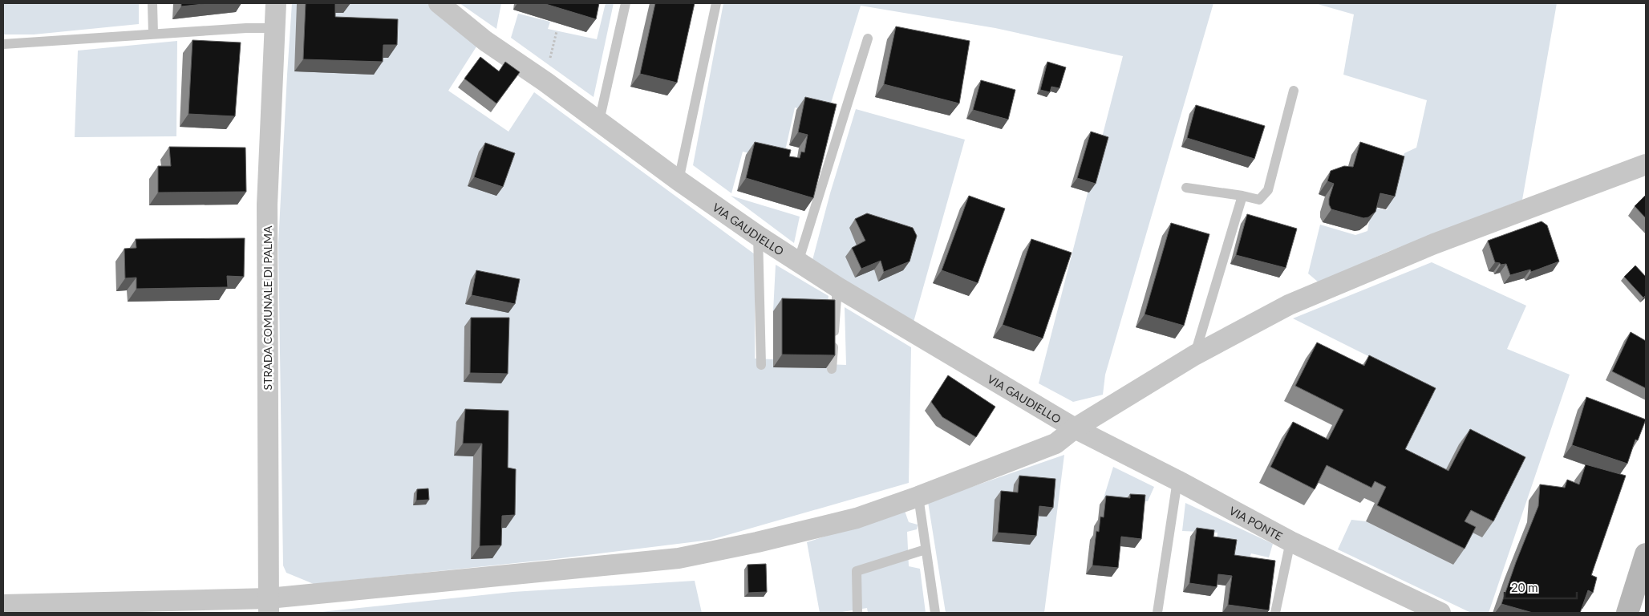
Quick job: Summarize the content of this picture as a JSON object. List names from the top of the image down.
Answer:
{
  "streets": {
    "street": ["VIA GAUDIELLO", "STRADA COMUNALE DI PALMA", "VIA PONTE"]
  },
  "crossings": [
    ["VIA GAUDIELLO", "VIA PONTE"]
  ],
  "scale_bar": "20 m"
}
